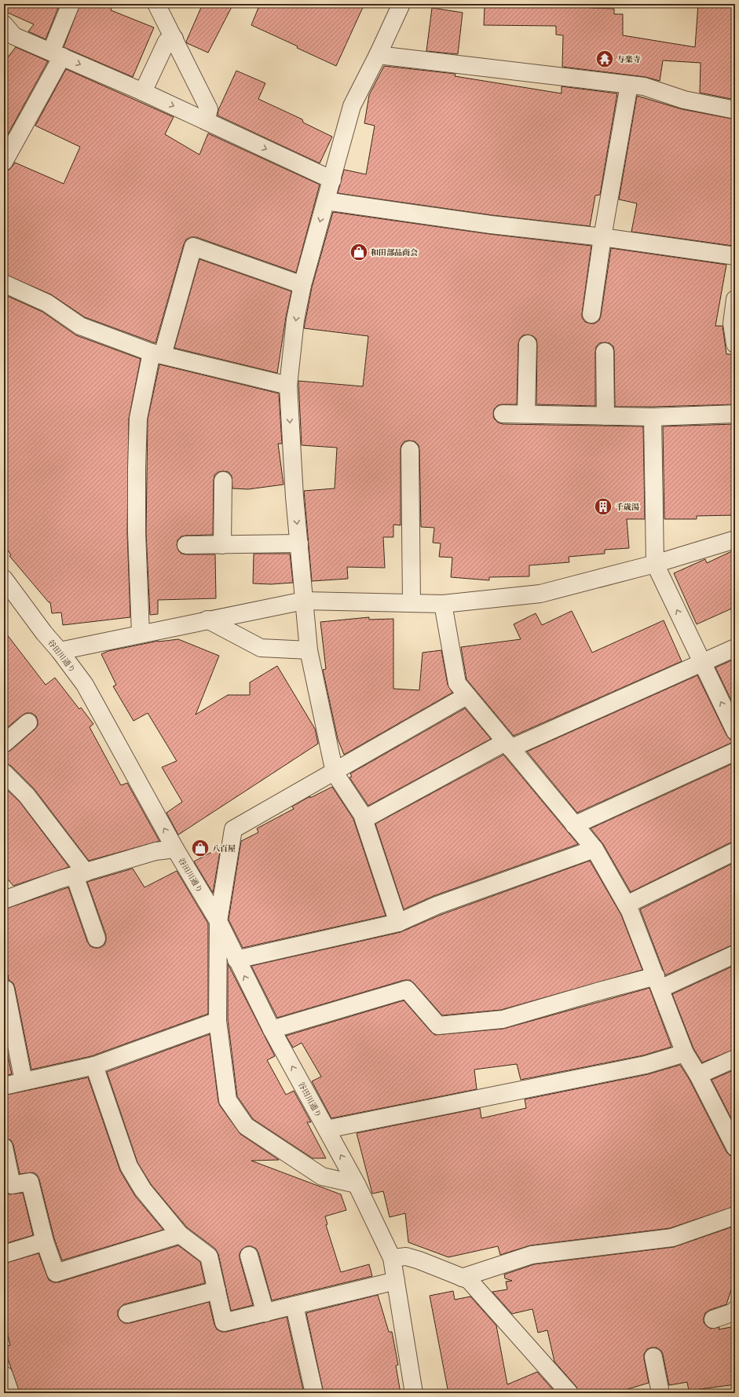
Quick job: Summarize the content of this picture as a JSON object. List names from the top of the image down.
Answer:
{
  "streets": {
    "street": ["谷田川通り"]
  },
  "places": {
    "temple": ["与楽寺"],
    "shop": ["和田部品商会", "八百屋"],
    "building": ["千歳湯"]
  }
}
